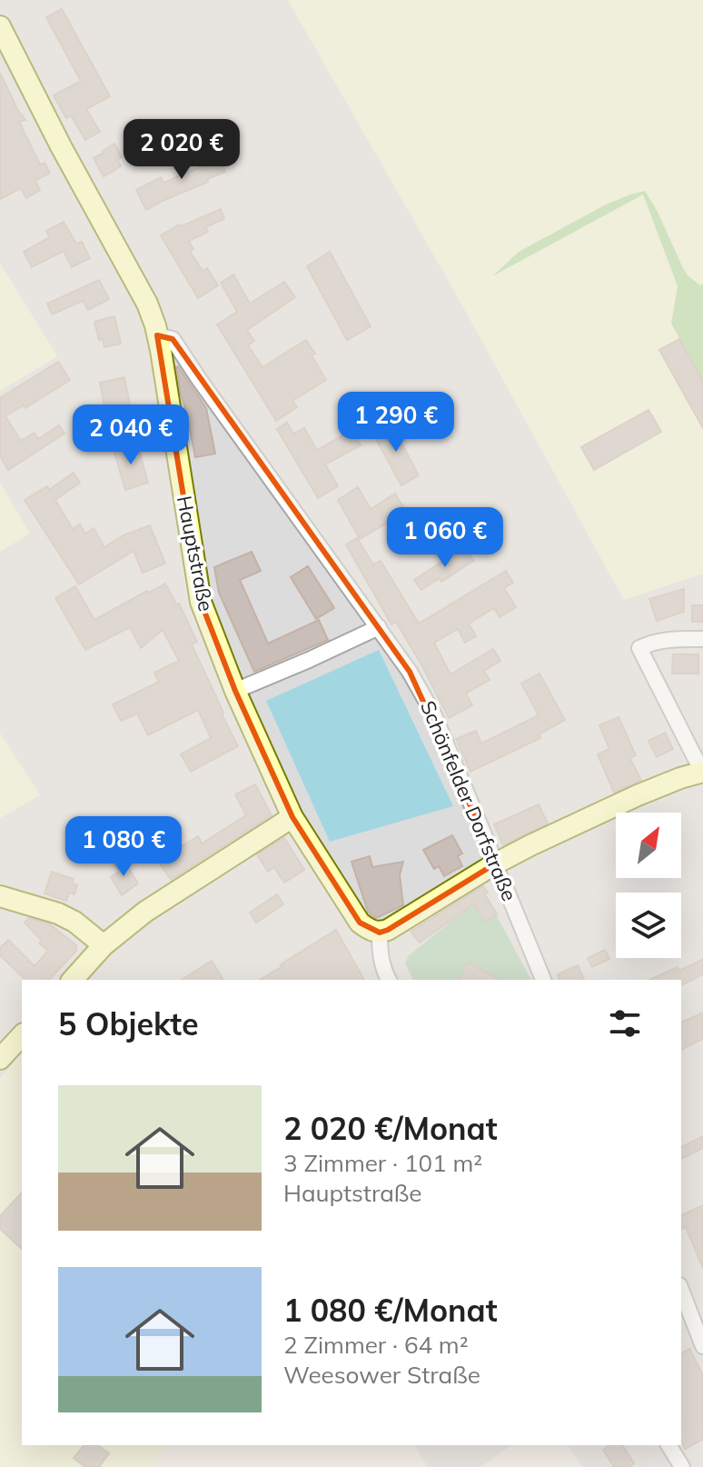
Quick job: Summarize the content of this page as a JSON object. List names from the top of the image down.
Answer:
{
  "streets": {
    "main road": ["Hauptstraße"],
    "street": ["Schönfelder Dorfstraße"]
  },
  "crossings": [
    ["Hauptstraße", "Schönfelder Dorfstraße"]
  ],
  "north": "top right",
  "page": {
    "price": [
      "2 020 €",
      "1 290 €",
      "2 040 €",
      "1 060 €",
      "1 080 €"
    ],
    "heading": "5 Objekte",
    "list": [
      {
        "name": "2 020 €/Monat",
        "note": "3 Zimmer · 101 m² · Hauptstraße"
      },
      {
        "name": "1 080 €/Monat",
        "note": "2 Zimmer · 64 m² · Weesower Straße"
      }
    ]
  }
}
